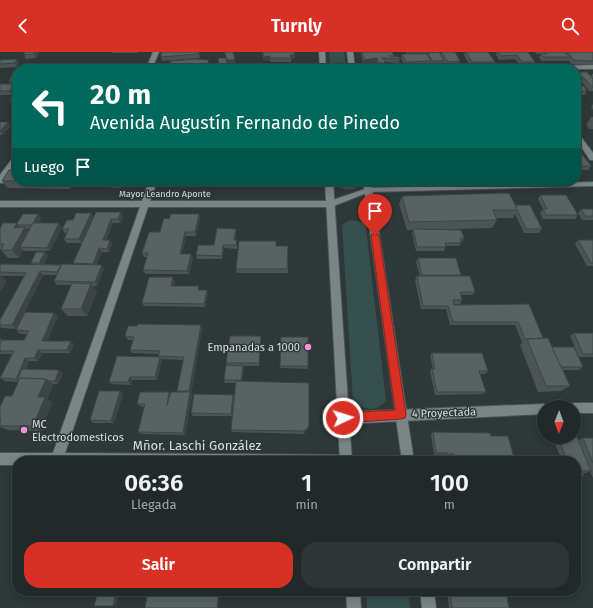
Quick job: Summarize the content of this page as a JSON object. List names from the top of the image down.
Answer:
{
  "streets": {
    "street": ["Mayor Leandro Aponte", "4 Proyectada", "Mñor. Laschi González"]
  },
  "places": ["Empanadas a 1000", "MC Electrodomesticos"],
  "north": "bottom",
  "page": {
    "header": "Turnly",
    "turn": ["20 m", "Avenida Augustín Fernando de Pinedo"],
    "then": "Luego",
    "eta": [
      "06:36",
      "Llegada",
      "1",
      "min",
      "100",
      "m"
    ],
    "buttons": ["Salir", "Compartir"]
  }
}
